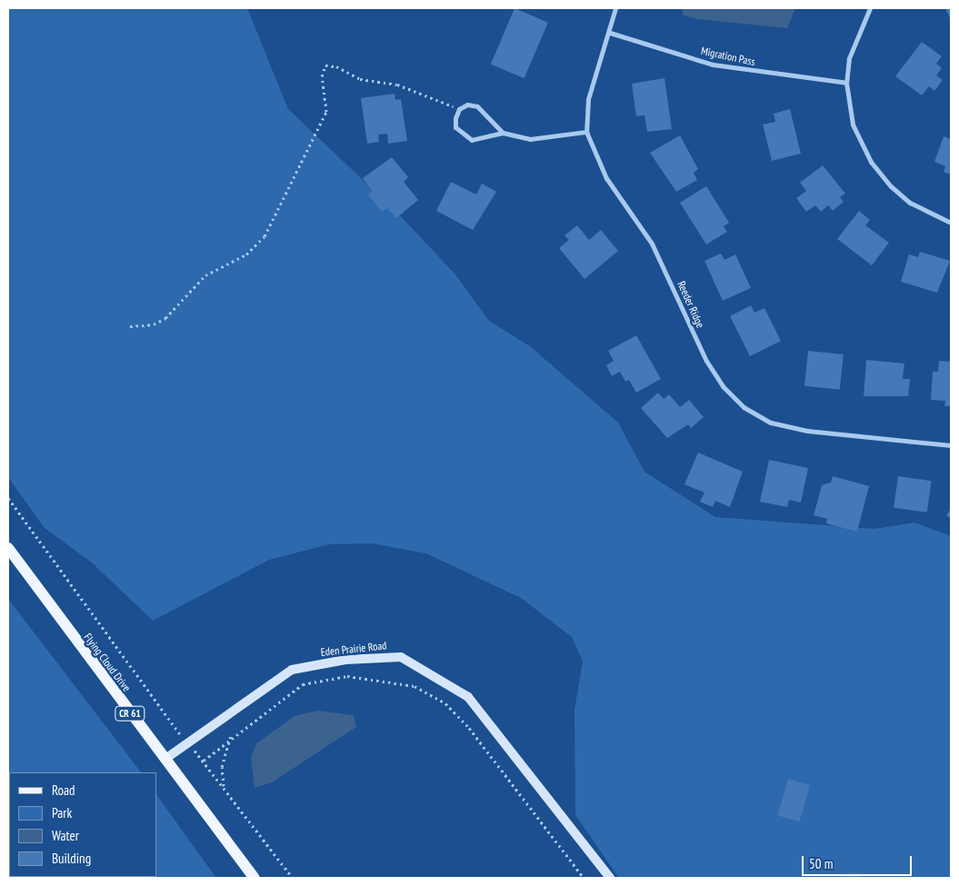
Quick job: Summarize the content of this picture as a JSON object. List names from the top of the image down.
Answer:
{
  "streets": {
    "main road": ["Flying Cloud Drive", "CR 61"],
    "street": ["Migration Pass", "Reeder Ridge", "Eden Prairie Road"]
  },
  "crossings": [
    ["Migration Pass", "Reeder Ridge"],
    ["Eden Prairie Road", "Flying Cloud Drive"]
  ],
  "legend": [
    "Road",
    "Park",
    "Water",
    "Building"
  ],
  "scale_bar": "50 m"
}
